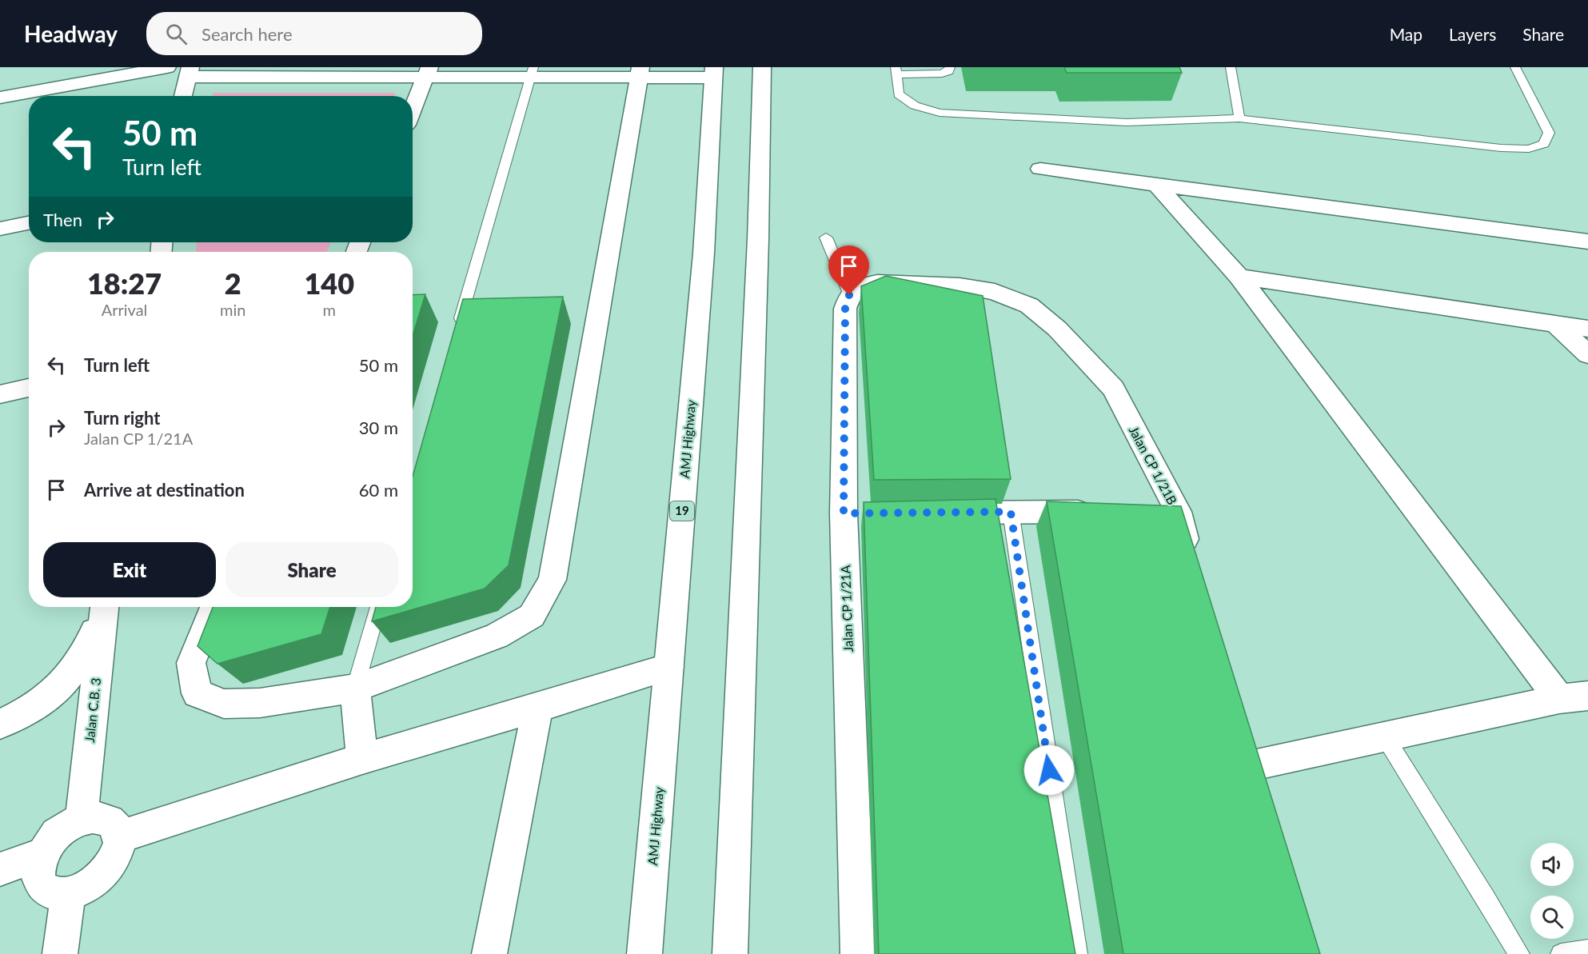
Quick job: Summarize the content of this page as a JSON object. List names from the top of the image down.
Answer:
{
  "streets": {
    "main road": [
      "AMJ Highway",
      "Jalan CP 1/21B",
      "19",
      "Jalan CP 1/21A",
      "Jalan C.B. 3"
    ]
  },
  "crossings": [
    ["Jalan CP 1/21B", "Jalan CP 1/21A"]
  ],
  "page": {
    "header": "Headway",
    "search": "Search here",
    "nav": ["Map", "Layers", "Share"],
    "turn": ["50 m", "Turn left"],
    "then": "Then",
    "eta": [
      "18:27",
      "Arrival",
      "2",
      "min",
      "140",
      "m"
    ],
    "list": [
      {
        "name": "Turn left",
        "value": "50 m"
      },
      {
        "name": "Turn right",
        "note": "Jalan CP 1/21A",
        "value": "30 m"
      },
      {
        "name": "Arrive at destination",
        "value": "60 m"
      }
    ],
    "buttons": ["Exit", "Share"]
  }
}
